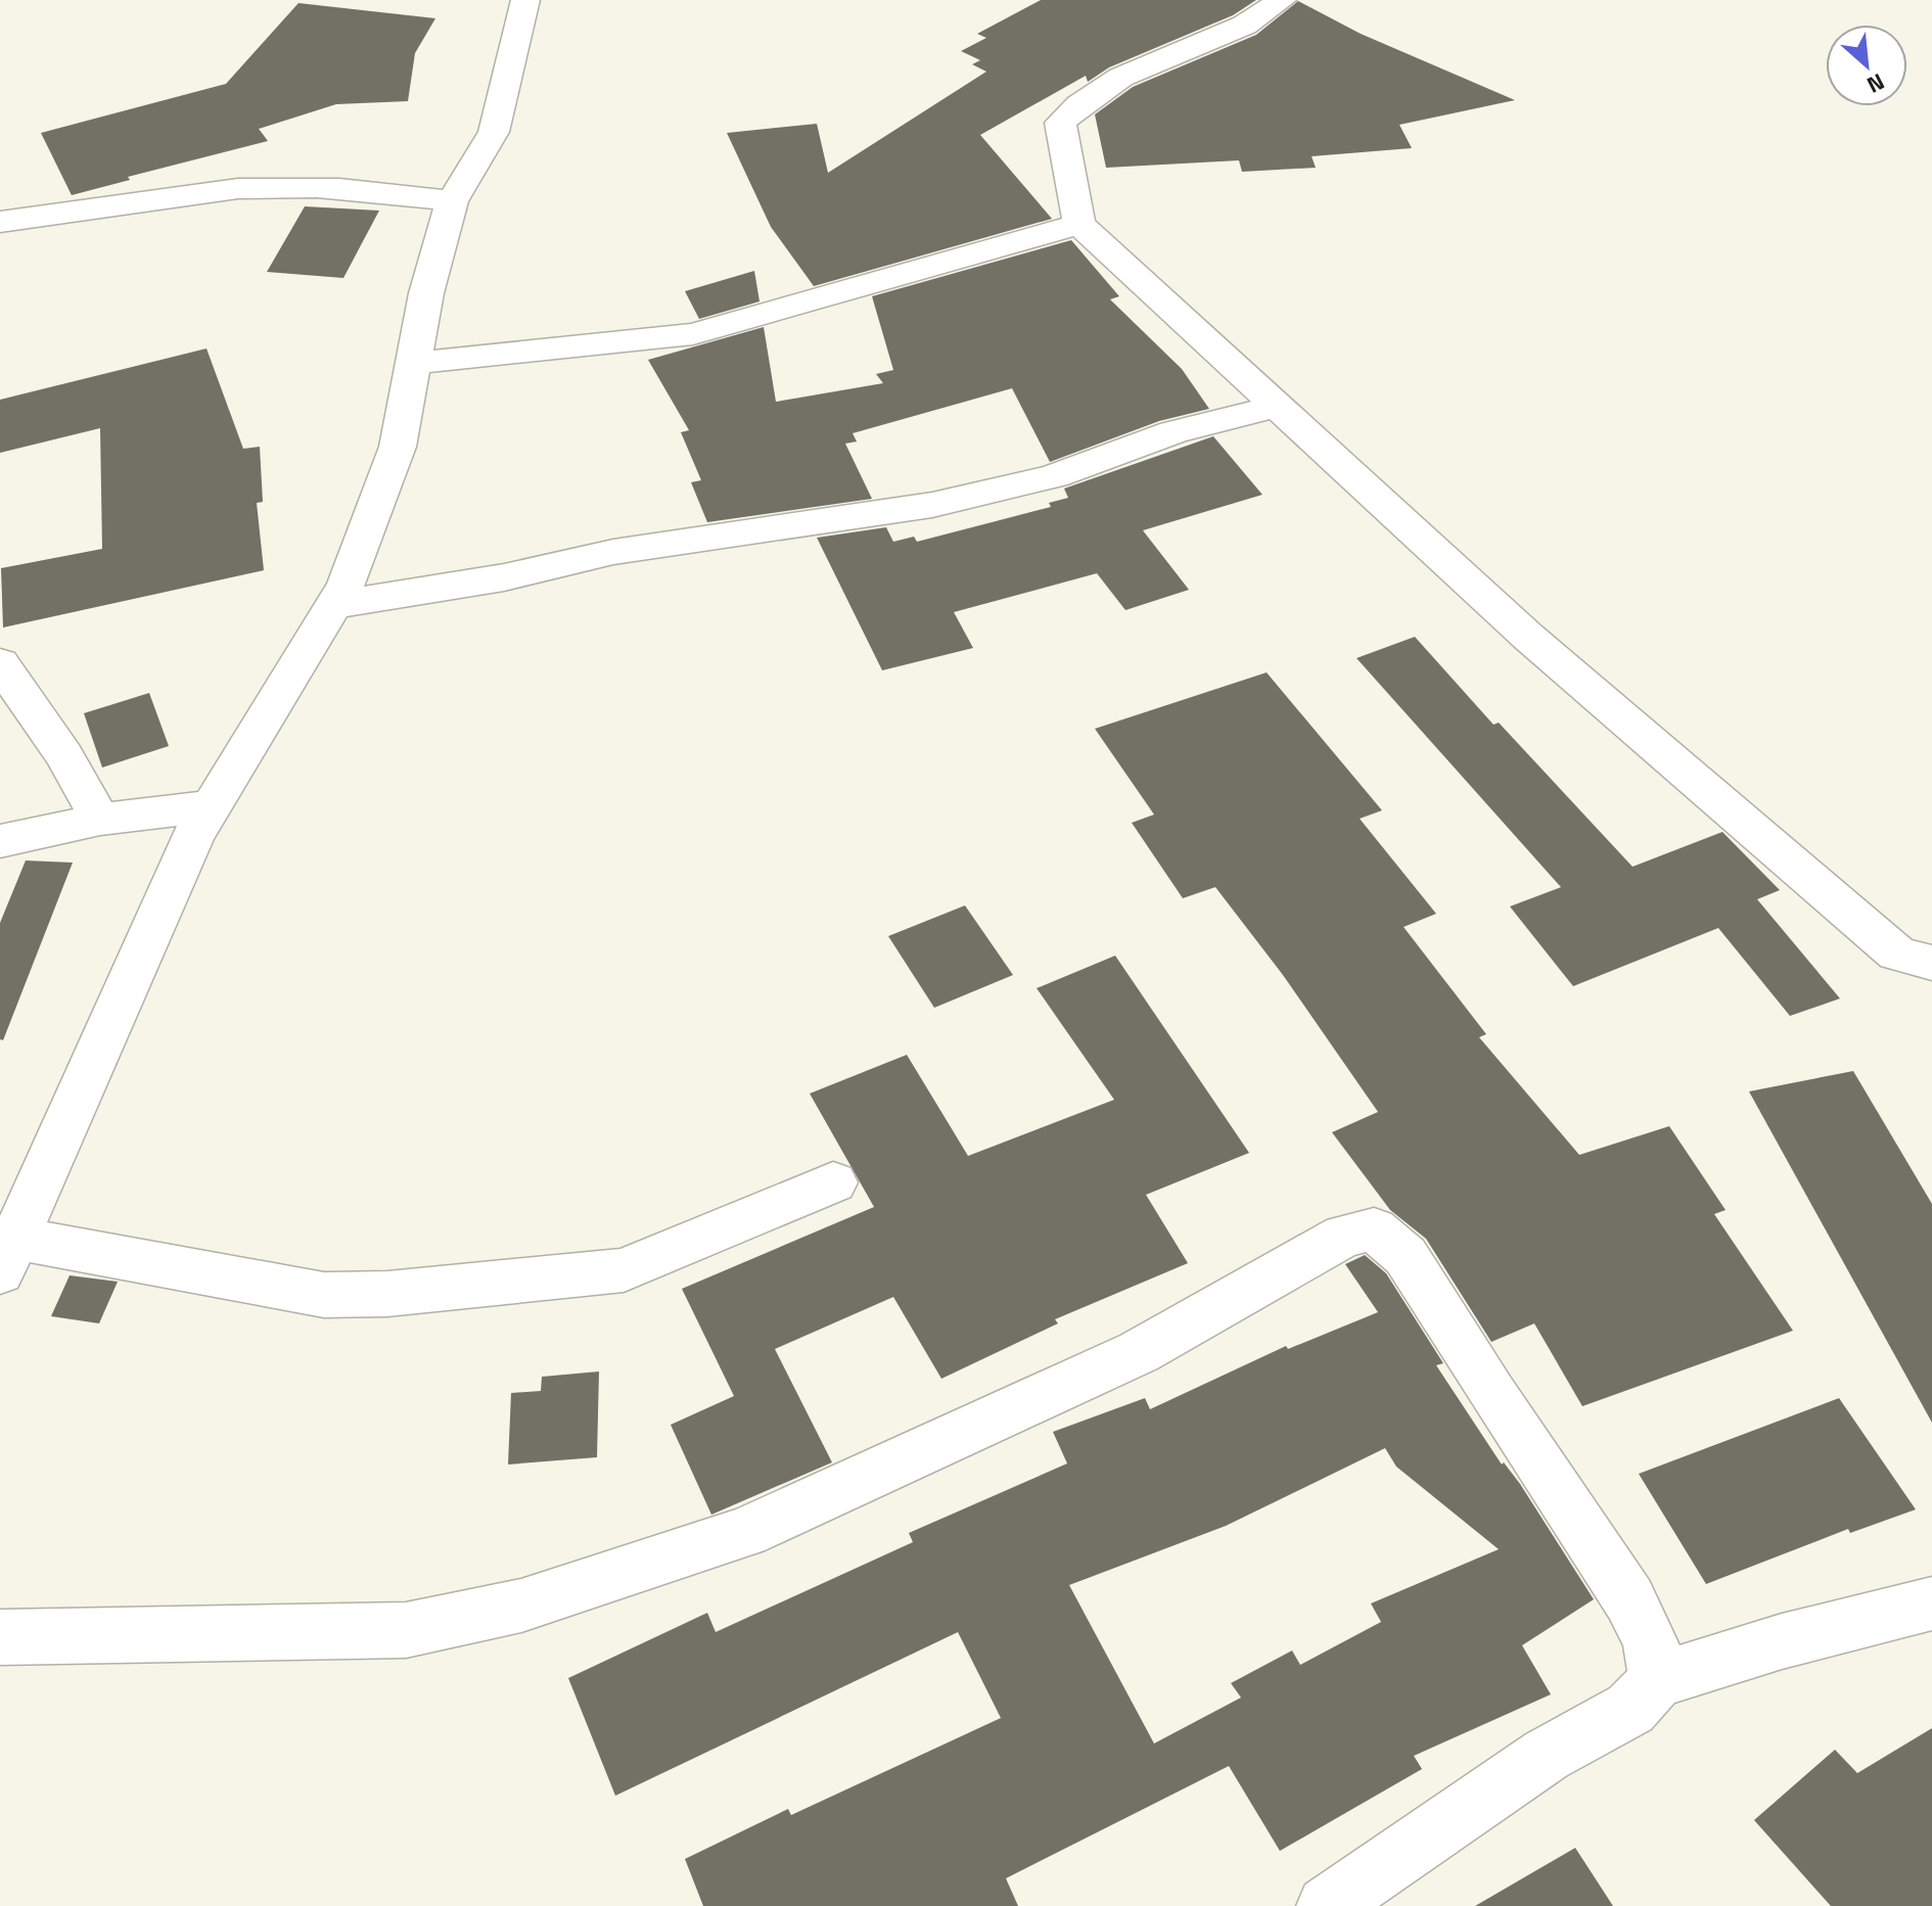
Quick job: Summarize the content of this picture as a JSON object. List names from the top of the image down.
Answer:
{
  "north": "bottom right"
}
